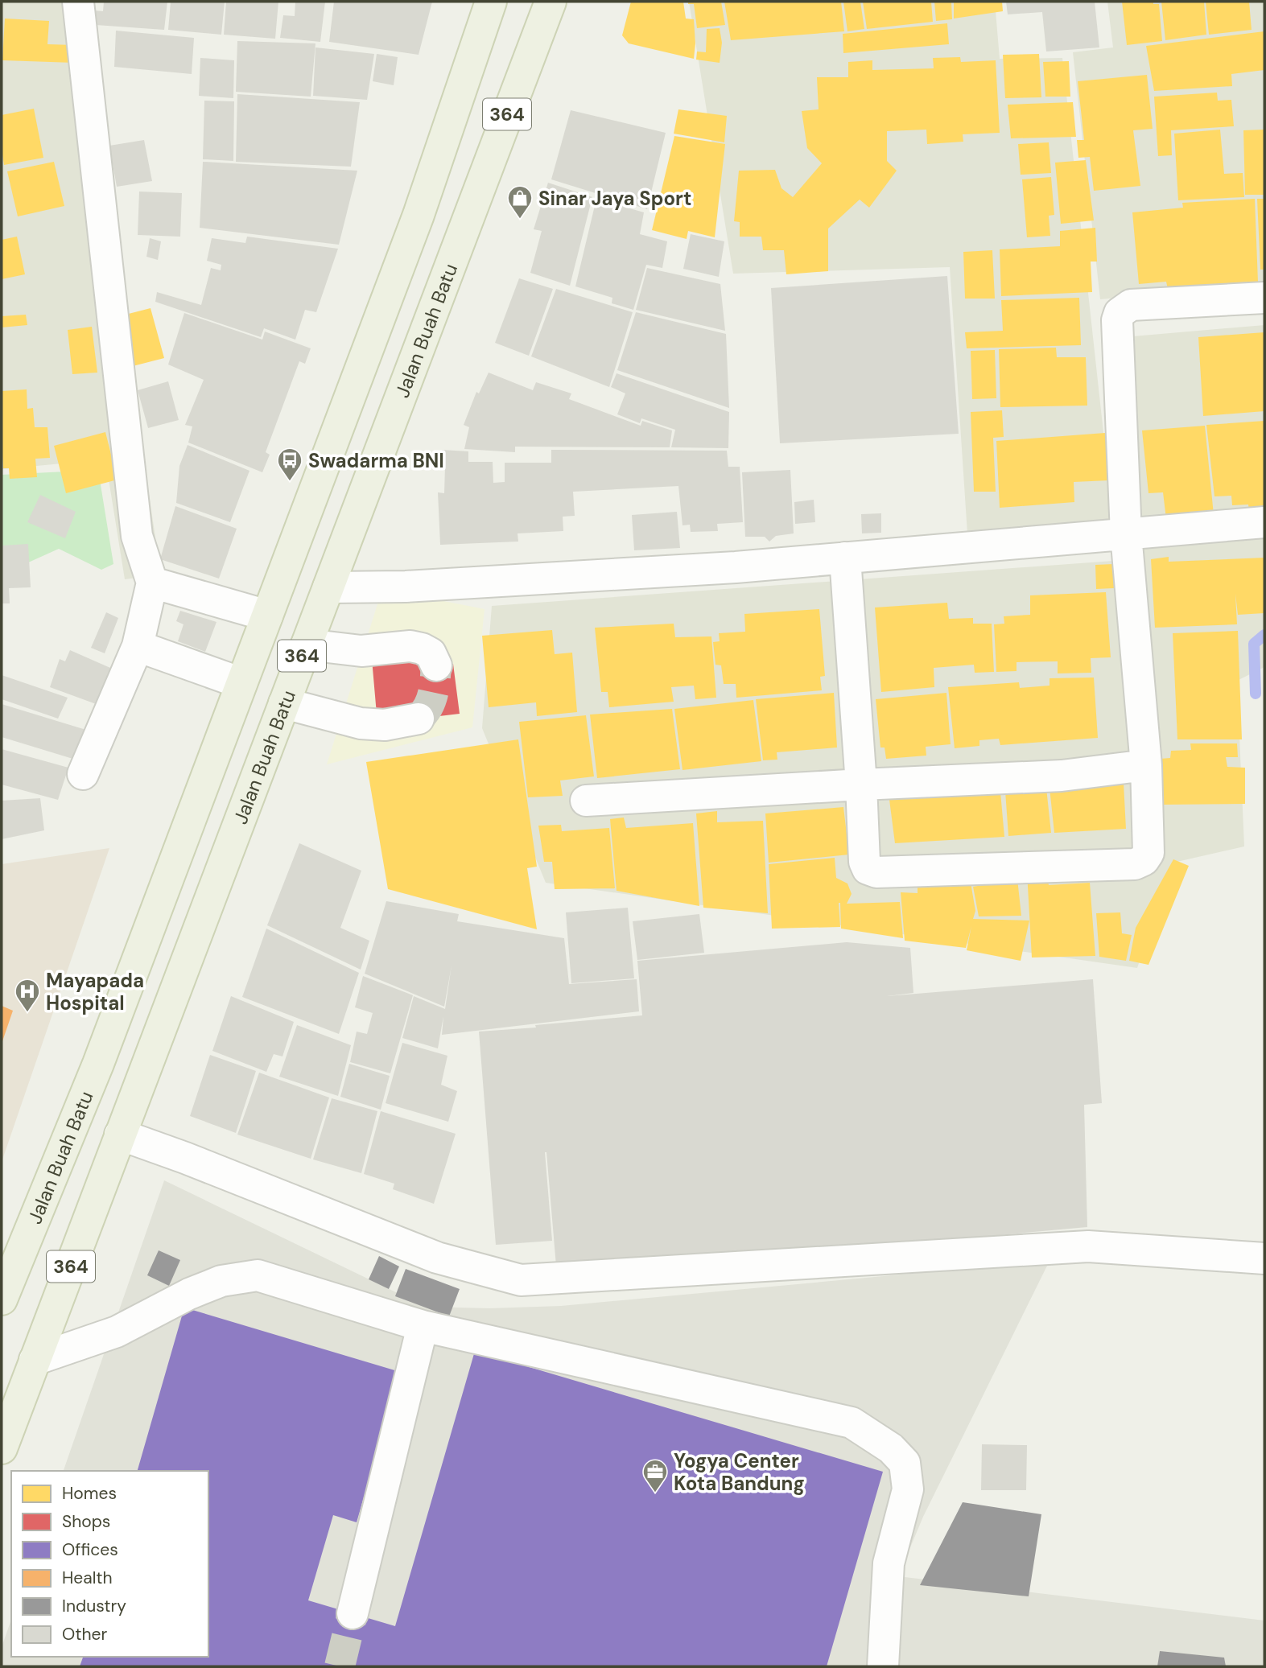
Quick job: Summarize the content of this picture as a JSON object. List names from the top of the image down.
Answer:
{
  "streets": {
    "main road": ["364", "Jalan Buah Batu"]
  },
  "places": {
    "shop": ["Sinar Jaya Sport"],
    "bus stop": ["Swadarma BNI"],
    "hospital": ["Mayapada Hospital"],
    "office": ["Yogya Center Kota Bandung"]
  },
  "legend": [
    "Homes",
    "Shops",
    "Offices",
    "Health",
    "Industry",
    "Other"
  ]
}
